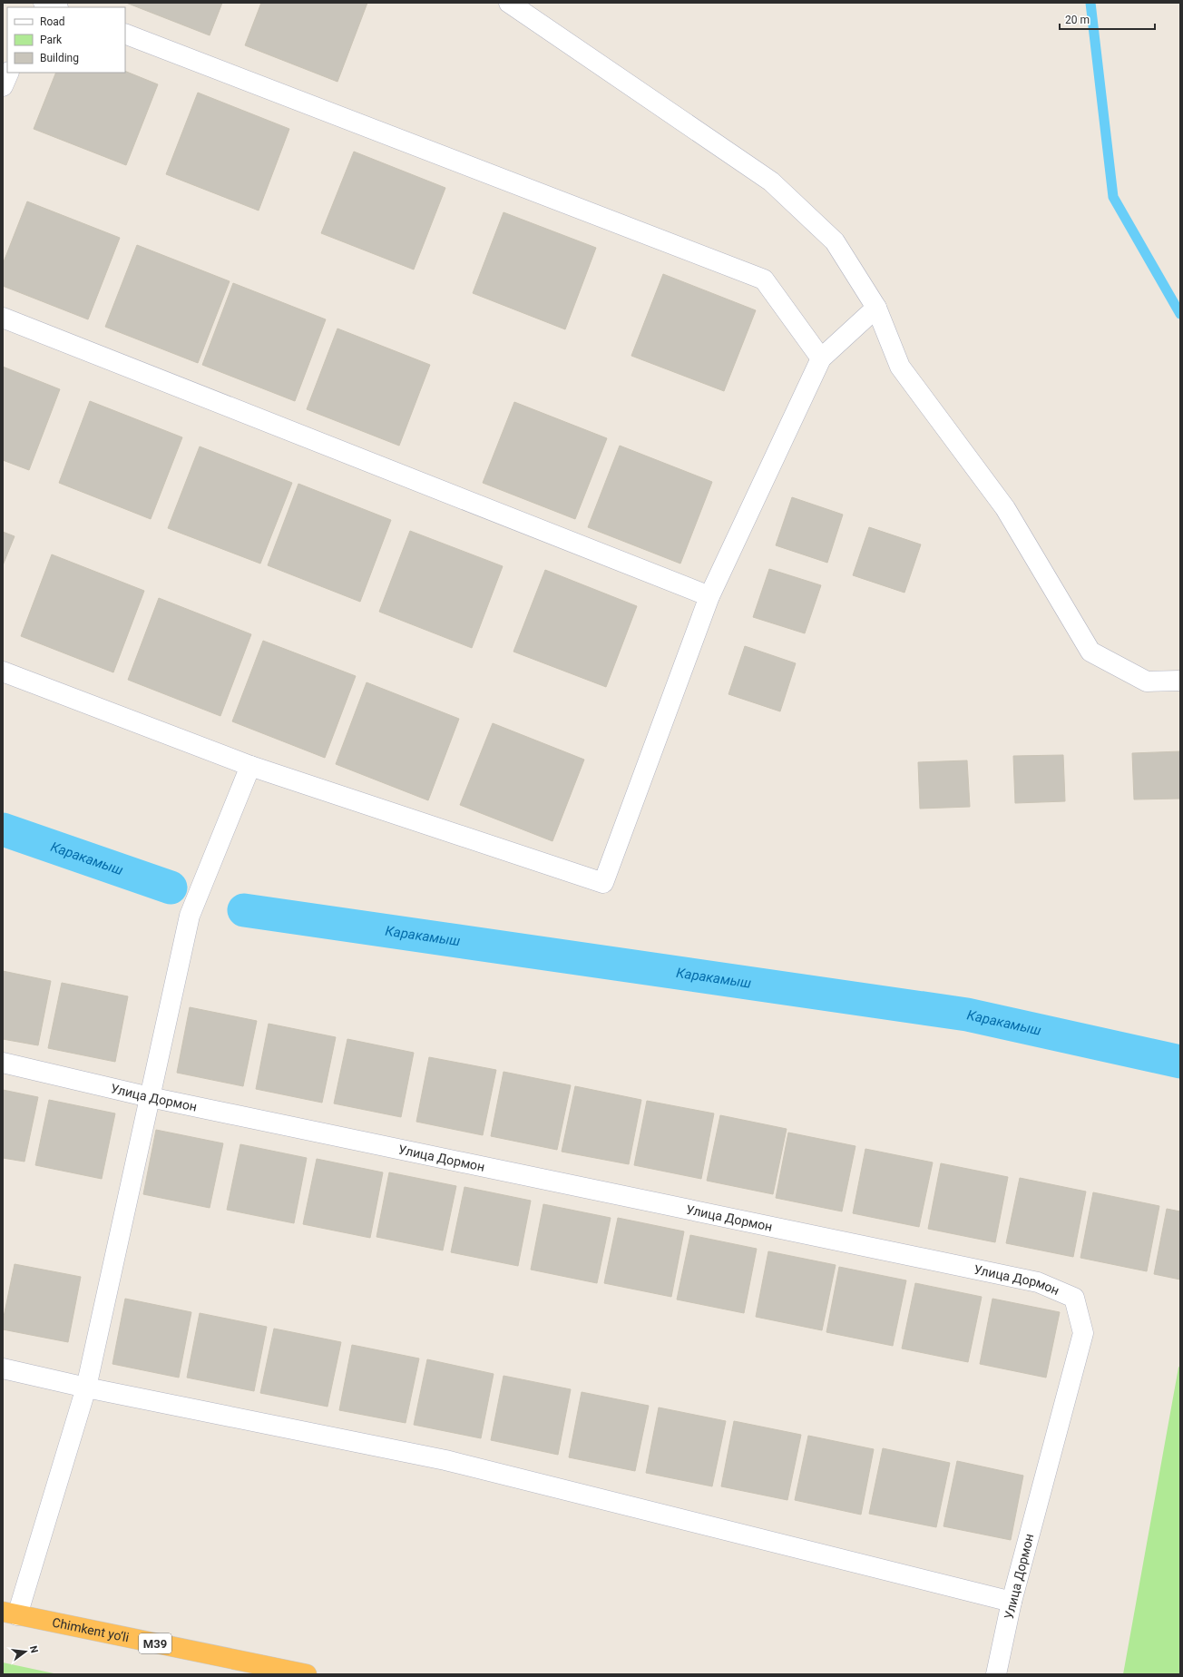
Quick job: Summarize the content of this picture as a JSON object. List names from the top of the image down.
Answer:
{
  "streets": {
    "highway": ["Chimkent yo‘li", "M39"],
    "street": ["Улица Дормон"]
  },
  "water": ["Каракамыш"],
  "legend": ["Road", "Park", "Building"],
  "scale_bar": "20 m",
  "north": "right"
}
